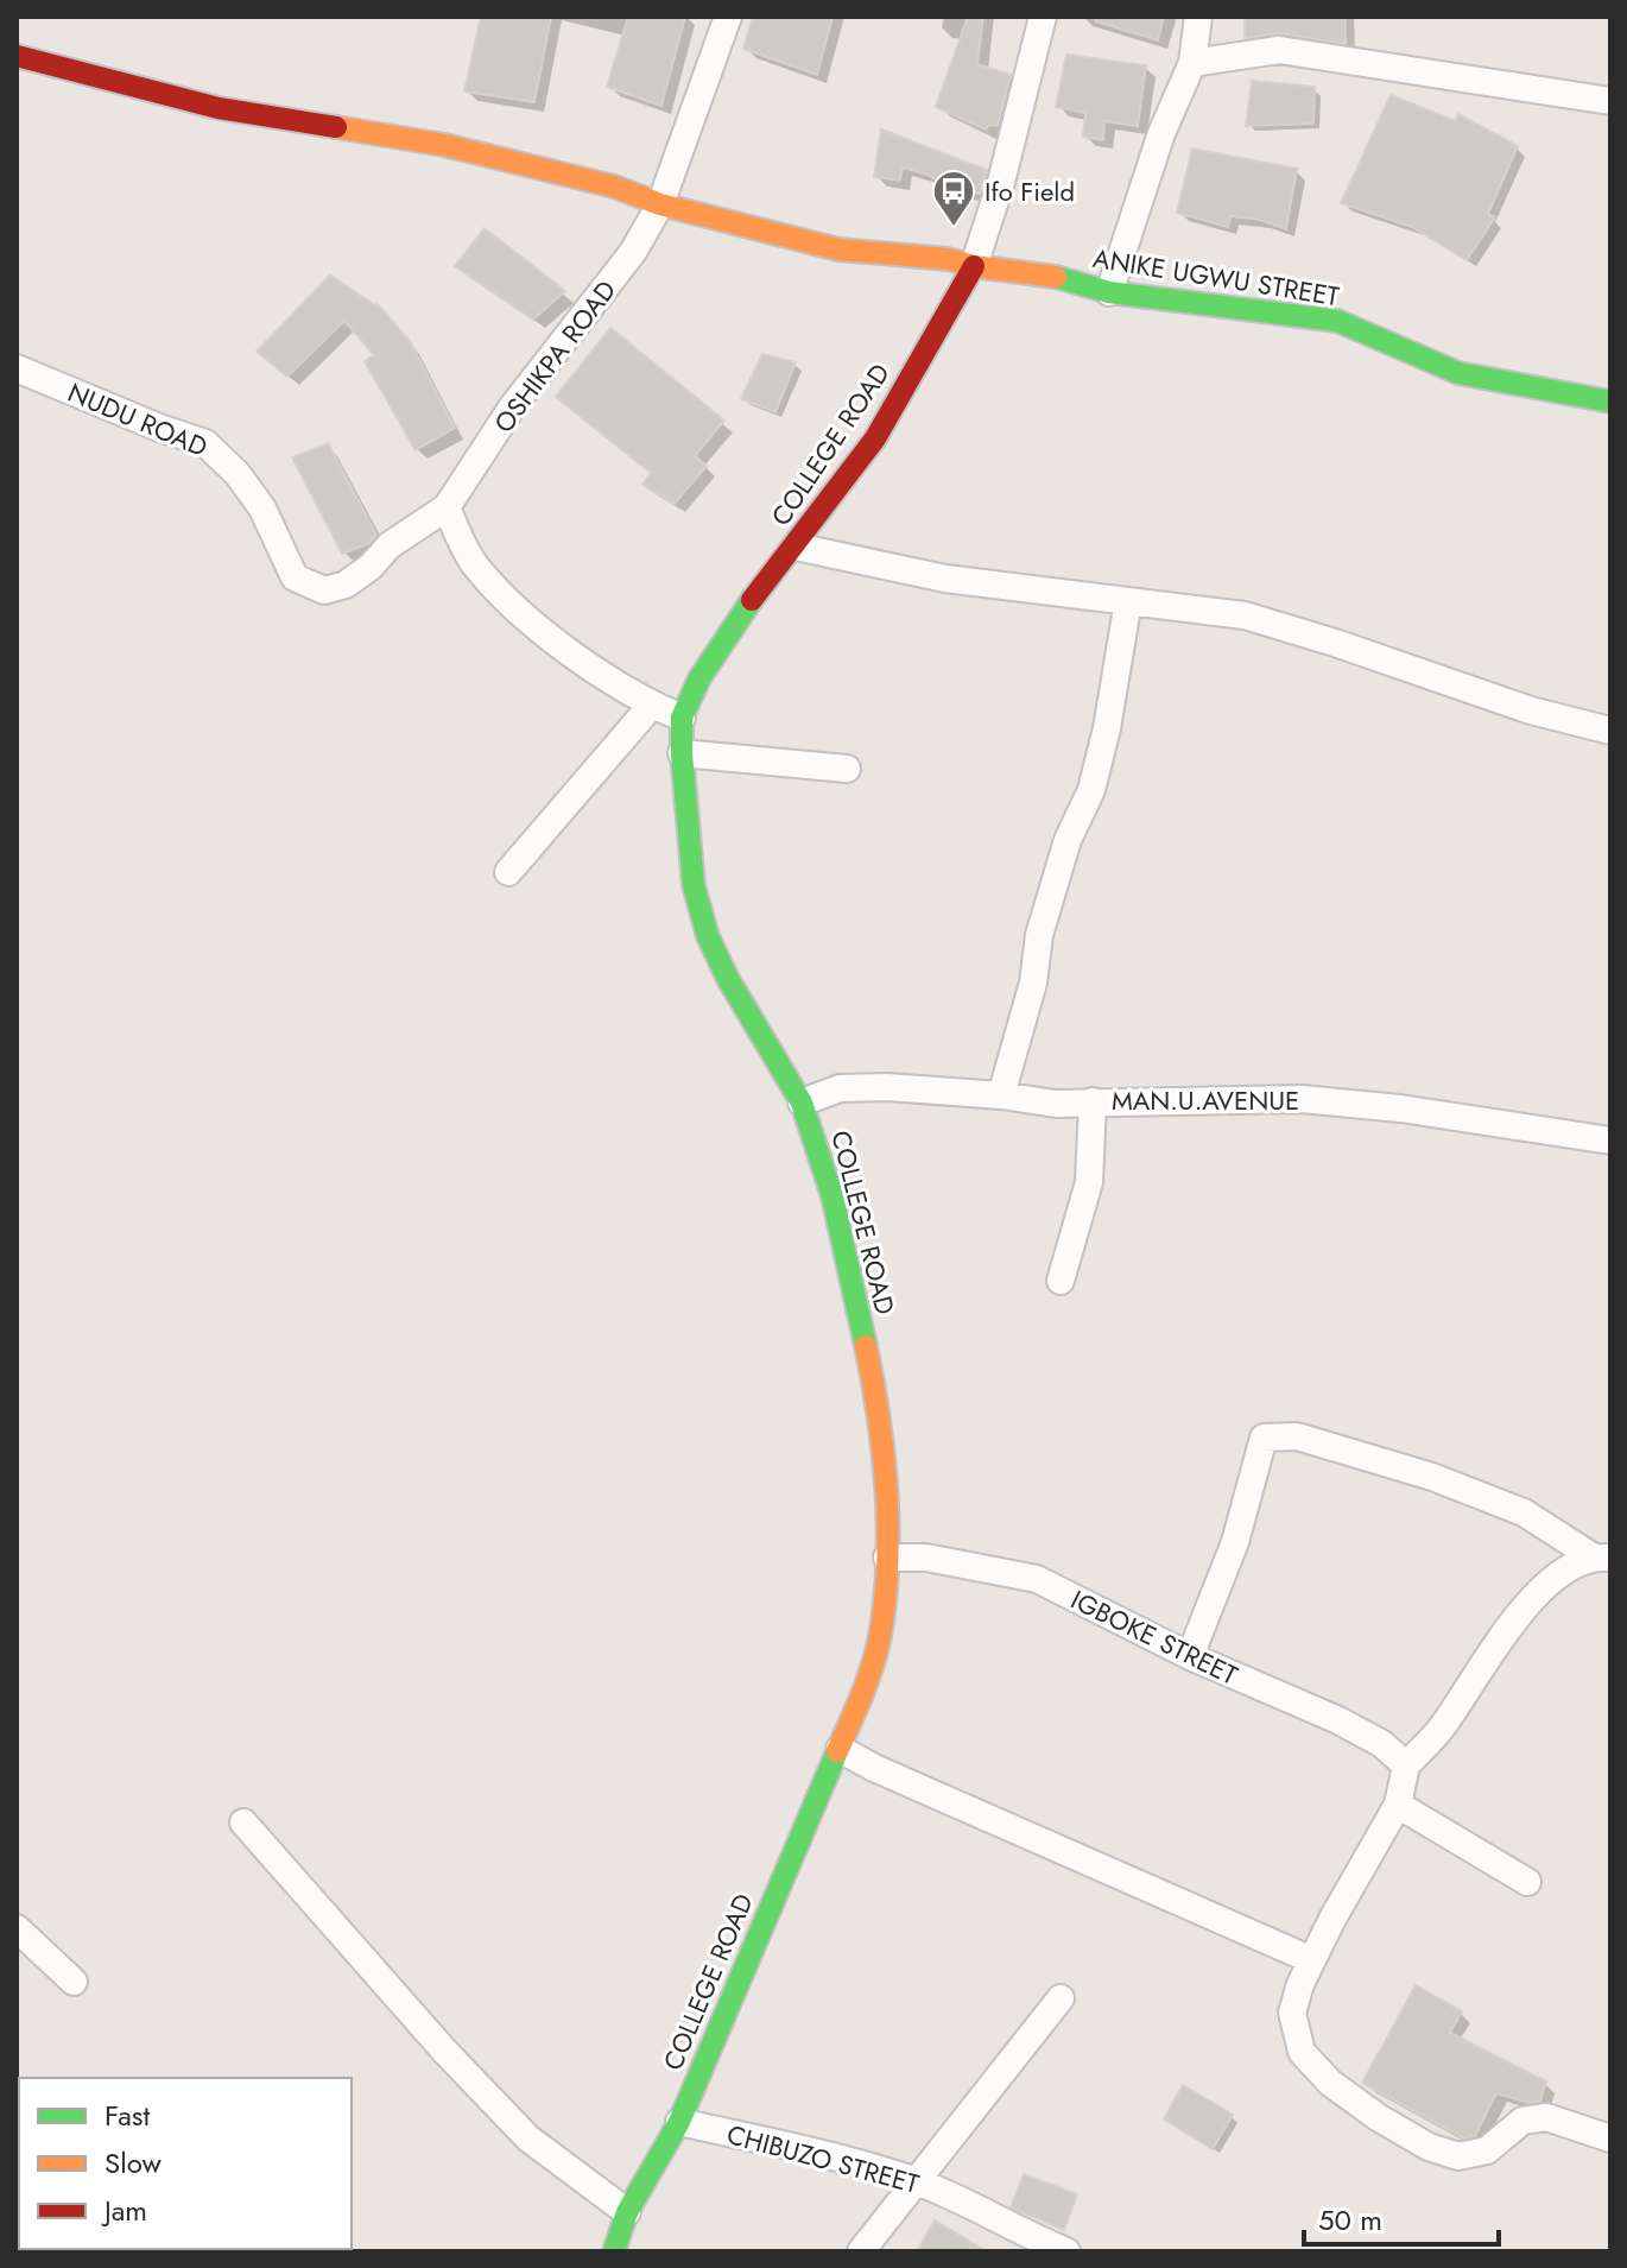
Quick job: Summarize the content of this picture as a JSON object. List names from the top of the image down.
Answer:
{
  "streets": {
    "main road": ["ANIKE UGWU STREET", "COLLEGE ROAD"],
    "street": [
      "OSHIKPA ROAD",
      "NUDU ROAD",
      "MAN.U.AVENUE",
      "IGBOKE STREET",
      "CHIBUZO STREET"
    ]
  },
  "crossings": [
    ["ANIKE UGWU STREET", "OSHIKPA ROAD"],
    ["ANIKE UGWU STREET", "COLLEGE ROAD"],
    ["OSHIKPA ROAD", "NUDU ROAD"],
    ["COLLEGE ROAD", "MAN.U.AVENUE"],
    ["COLLEGE ROAD", "IGBOKE STREET"],
    ["COLLEGE ROAD", "CHIBUZO STREET"]
  ],
  "places": {
    "bus stop": ["Ifo Field"]
  },
  "legend": ["Fast", "Slow", "Jam"],
  "scale_bar": "50 m"
}
